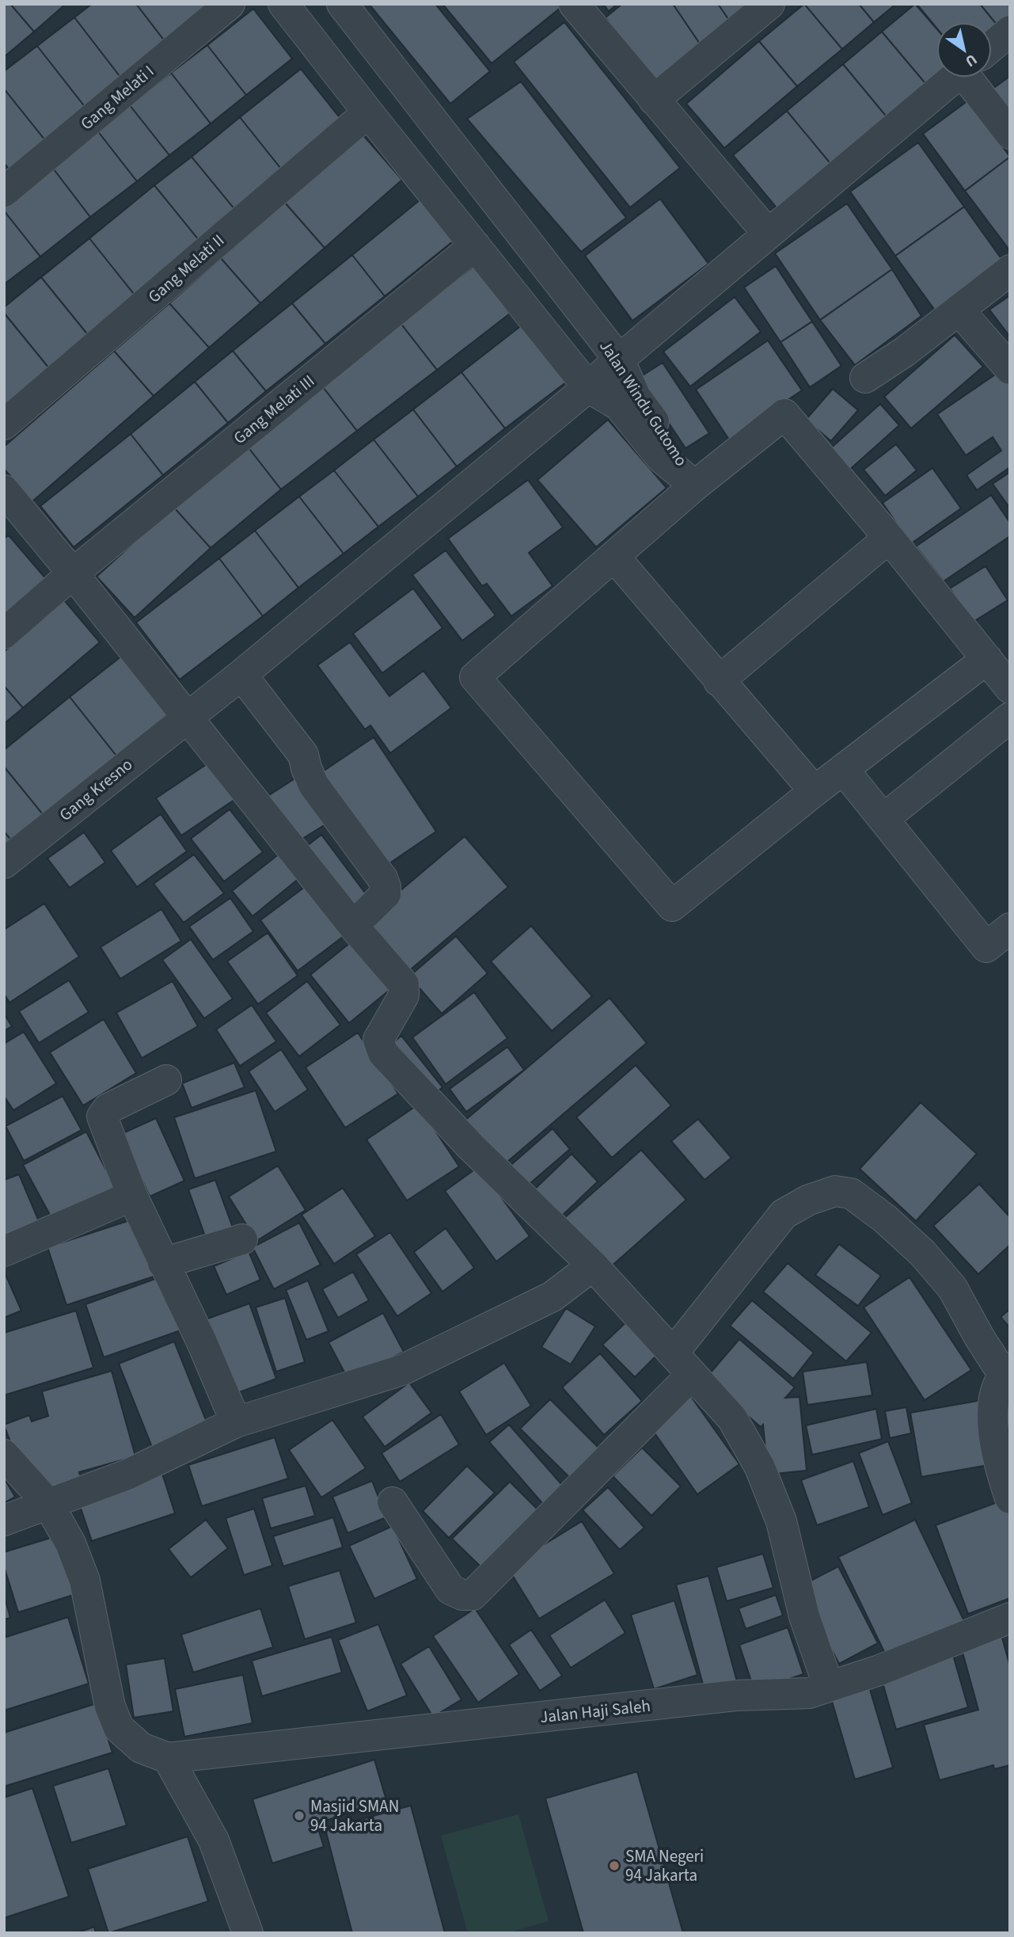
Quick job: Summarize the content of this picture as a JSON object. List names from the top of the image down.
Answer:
{
  "streets": {
    "street": [
      "Gang Melati I",
      "Gang Melati II",
      "Jalan Windu Gutomo",
      "Gang Melati III",
      "Gang Kresno",
      "Jalan Haji Saleh"
    ]
  },
  "crossings": [
    ["Gang Melati II", "Jalan Windu Gutomo"],
    ["Jalan Windu Gutomo", "Gang Melati III"],
    ["Jalan Windu Gutomo", "Gang Kresno"]
  ],
  "places": ["Masjid SMAN 94 Jakarta", "SMA Negeri 94 Jakarta"],
  "north": "bottom right"
}
